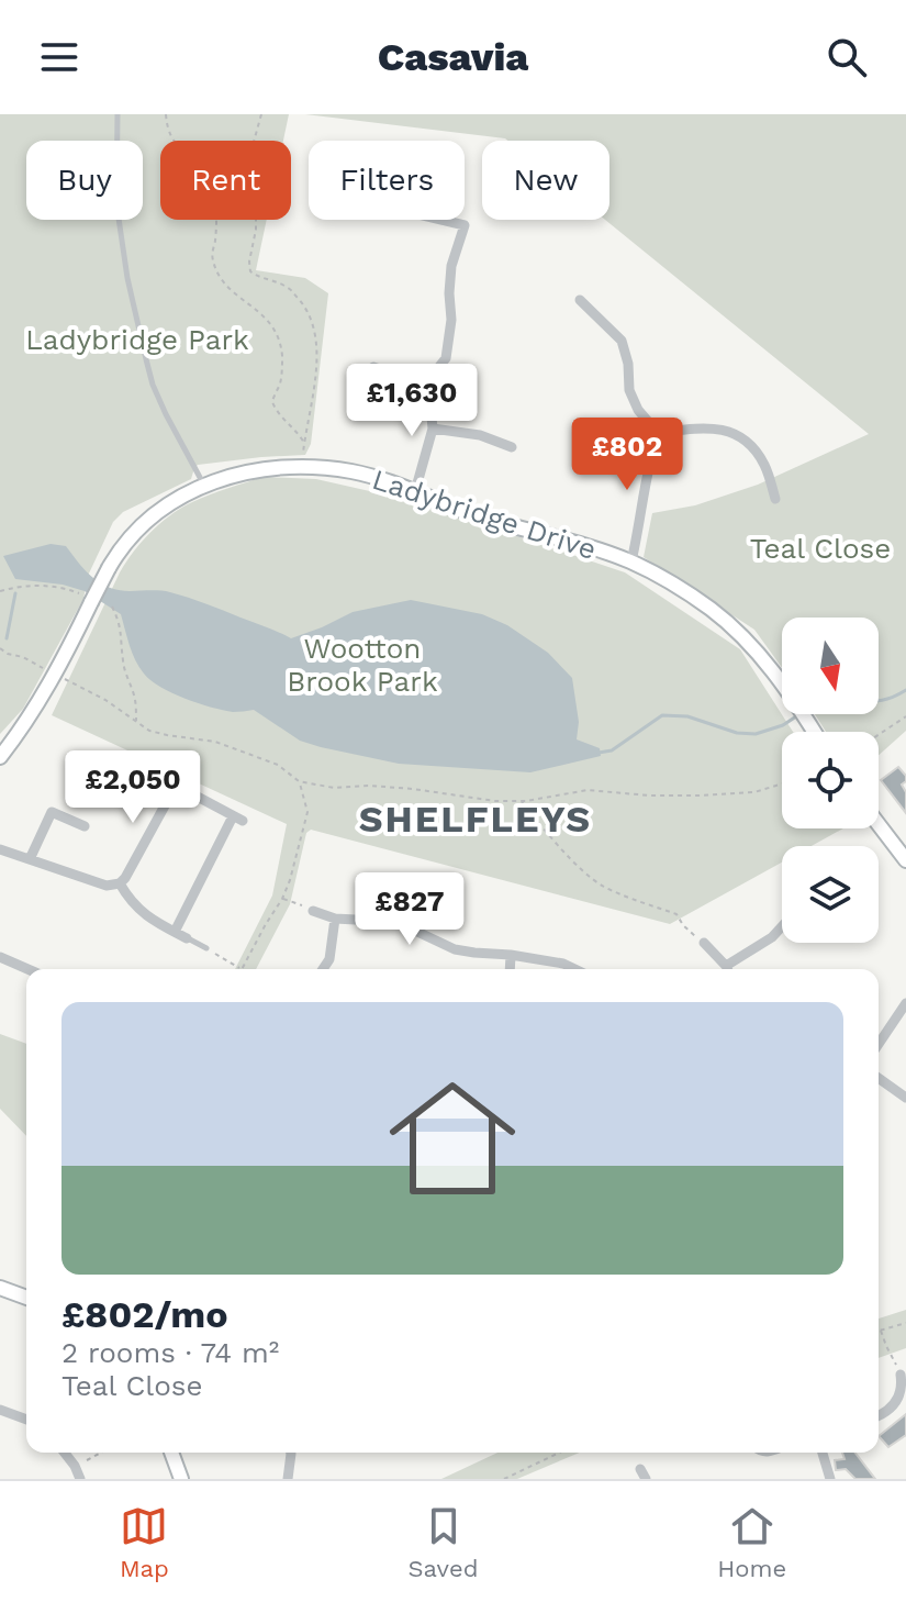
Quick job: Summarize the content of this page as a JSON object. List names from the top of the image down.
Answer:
{
  "streets": {
    "street": ["Ladybridge Drive"]
  },
  "districts": ["SHELFLEYS"],
  "parks": ["Ladybridge Park", "Teal Close", "Wootton Brook Park"],
  "north": "bottom",
  "page": {
    "header": "Casavia",
    "chip": [
      "Buy",
      "Rent",
      "Filters",
      "New"
    ],
    "price": [
      "£1,630",
      "£802",
      "£2,050",
      "£827"
    ],
    "list": [
      {
        "name": "£802/mo",
        "note": "2 rooms · 74 m² · Teal Close"
      }
    ],
    "tabs": ["Map", "Saved", "Home"]
  }
}
